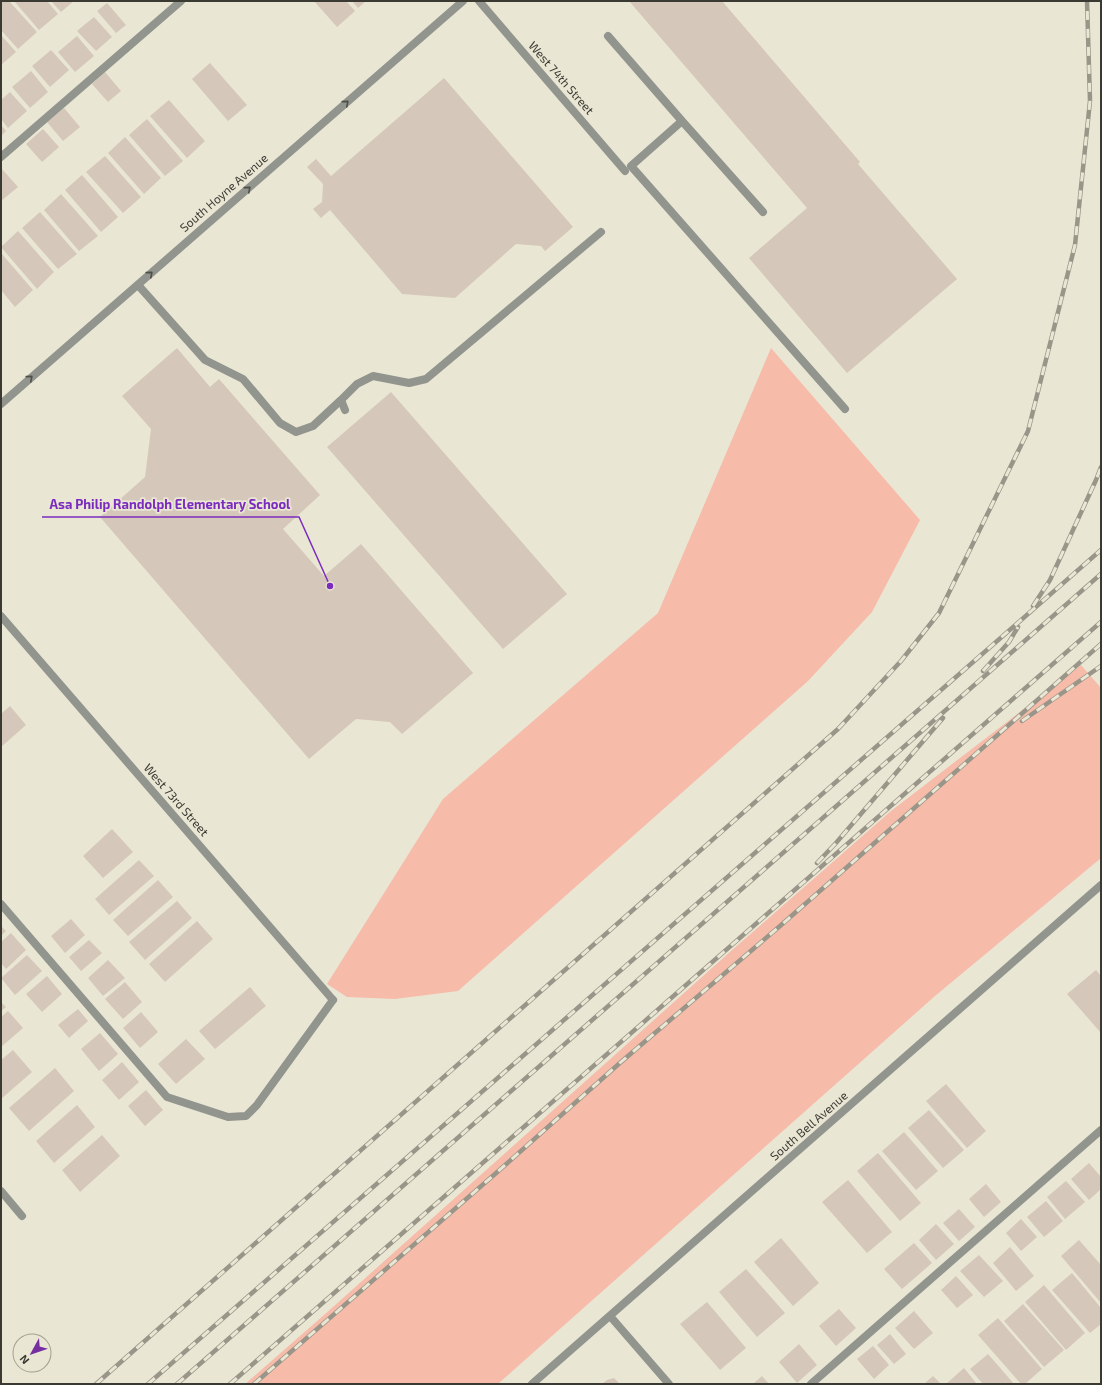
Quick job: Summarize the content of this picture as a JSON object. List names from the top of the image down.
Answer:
{
  "streets": {
    "street": [
      "West 74th Street",
      "South Hoyne Avenue",
      "West 73rd Street",
      "South Bell Avenue"
    ]
  },
  "one_way": ["South Hoyne Avenue"],
  "places": ["Asa Philip Randolph Elementary School"],
  "north": "bottom left"
}
